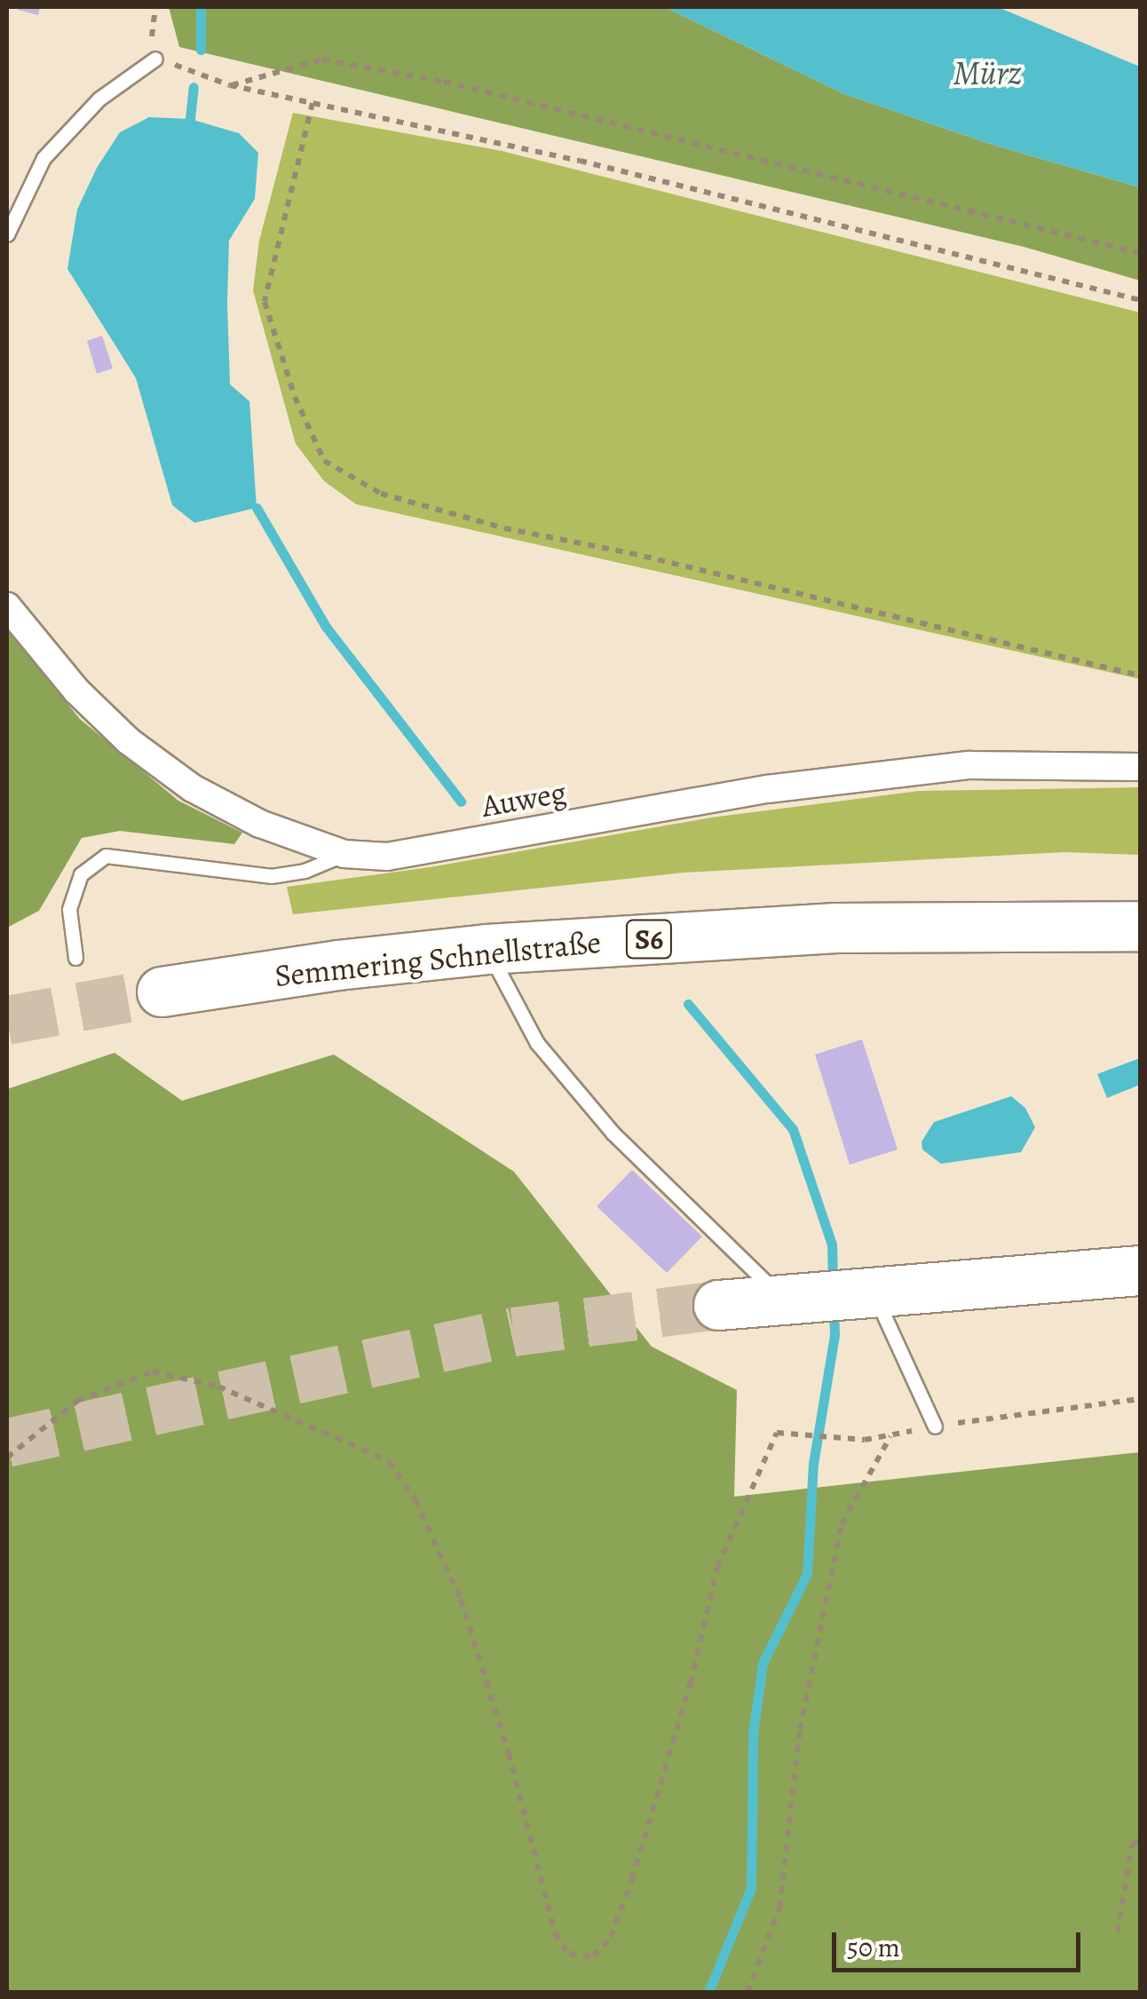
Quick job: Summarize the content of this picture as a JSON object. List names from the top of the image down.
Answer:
{
  "streets": {
    "highway": ["S6", "Semmering Schnellstraße"],
    "street": ["Auweg"]
  },
  "water": ["Mürz"],
  "scale_bar": "50 m"
}
